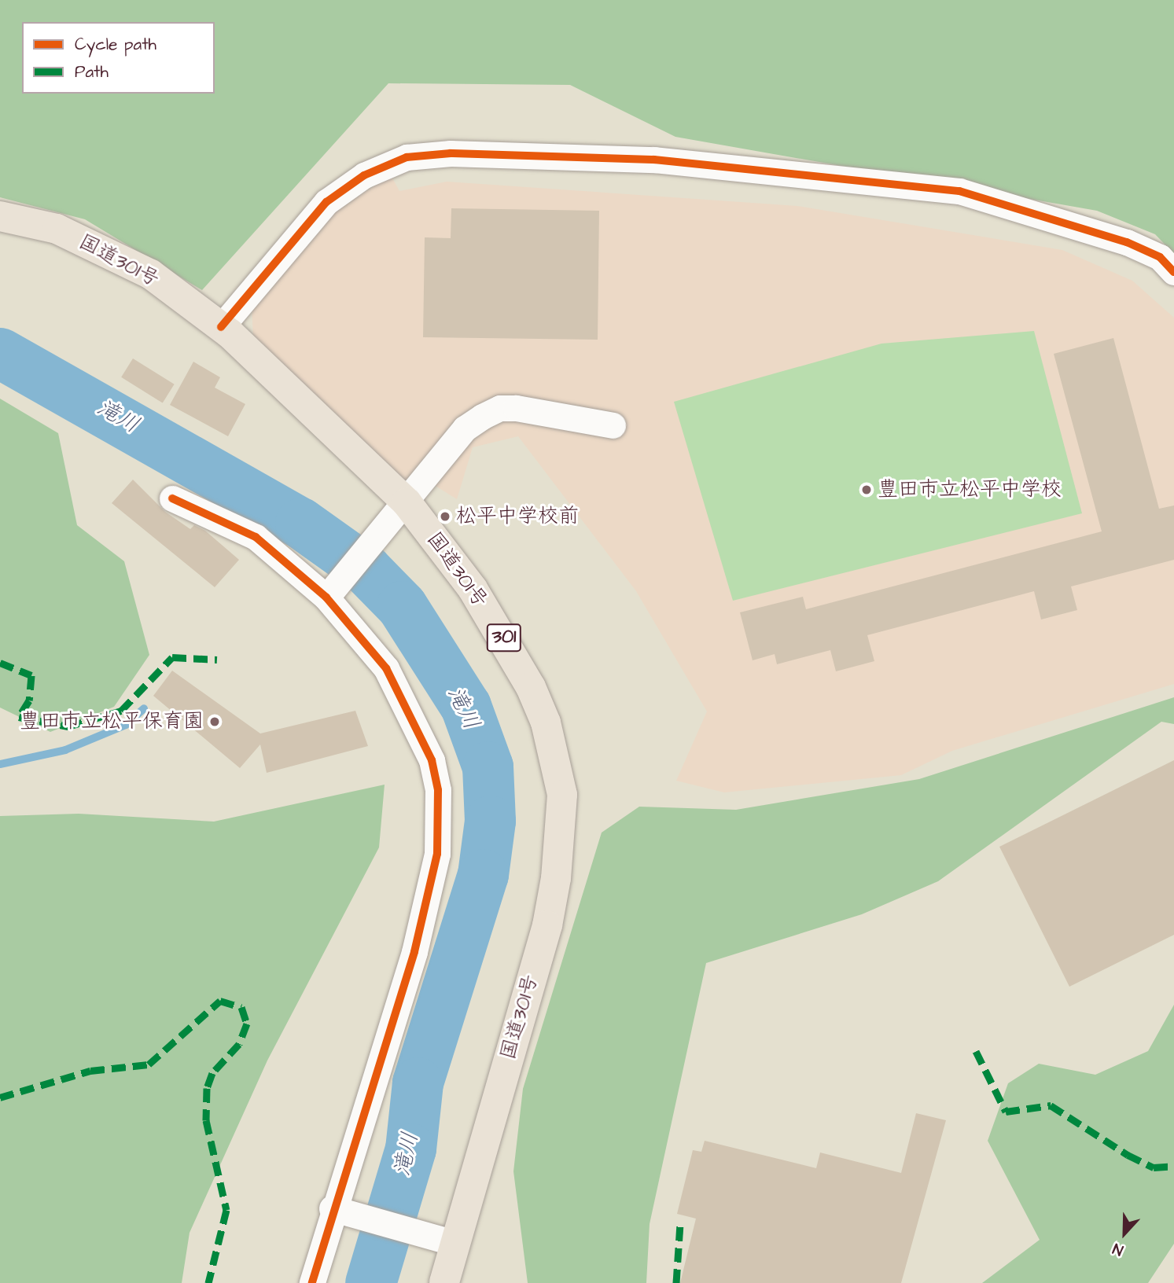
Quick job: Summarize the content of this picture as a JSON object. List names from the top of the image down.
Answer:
{
  "streets": {
    "highway": ["国道301号", "301"]
  },
  "water": ["滝川"],
  "places": ["豊田市立松平中学校", "松平中学校前", "豊田市立松平保育園"],
  "legend": ["Cycle path", "Path"],
  "north": "bottom"
}
